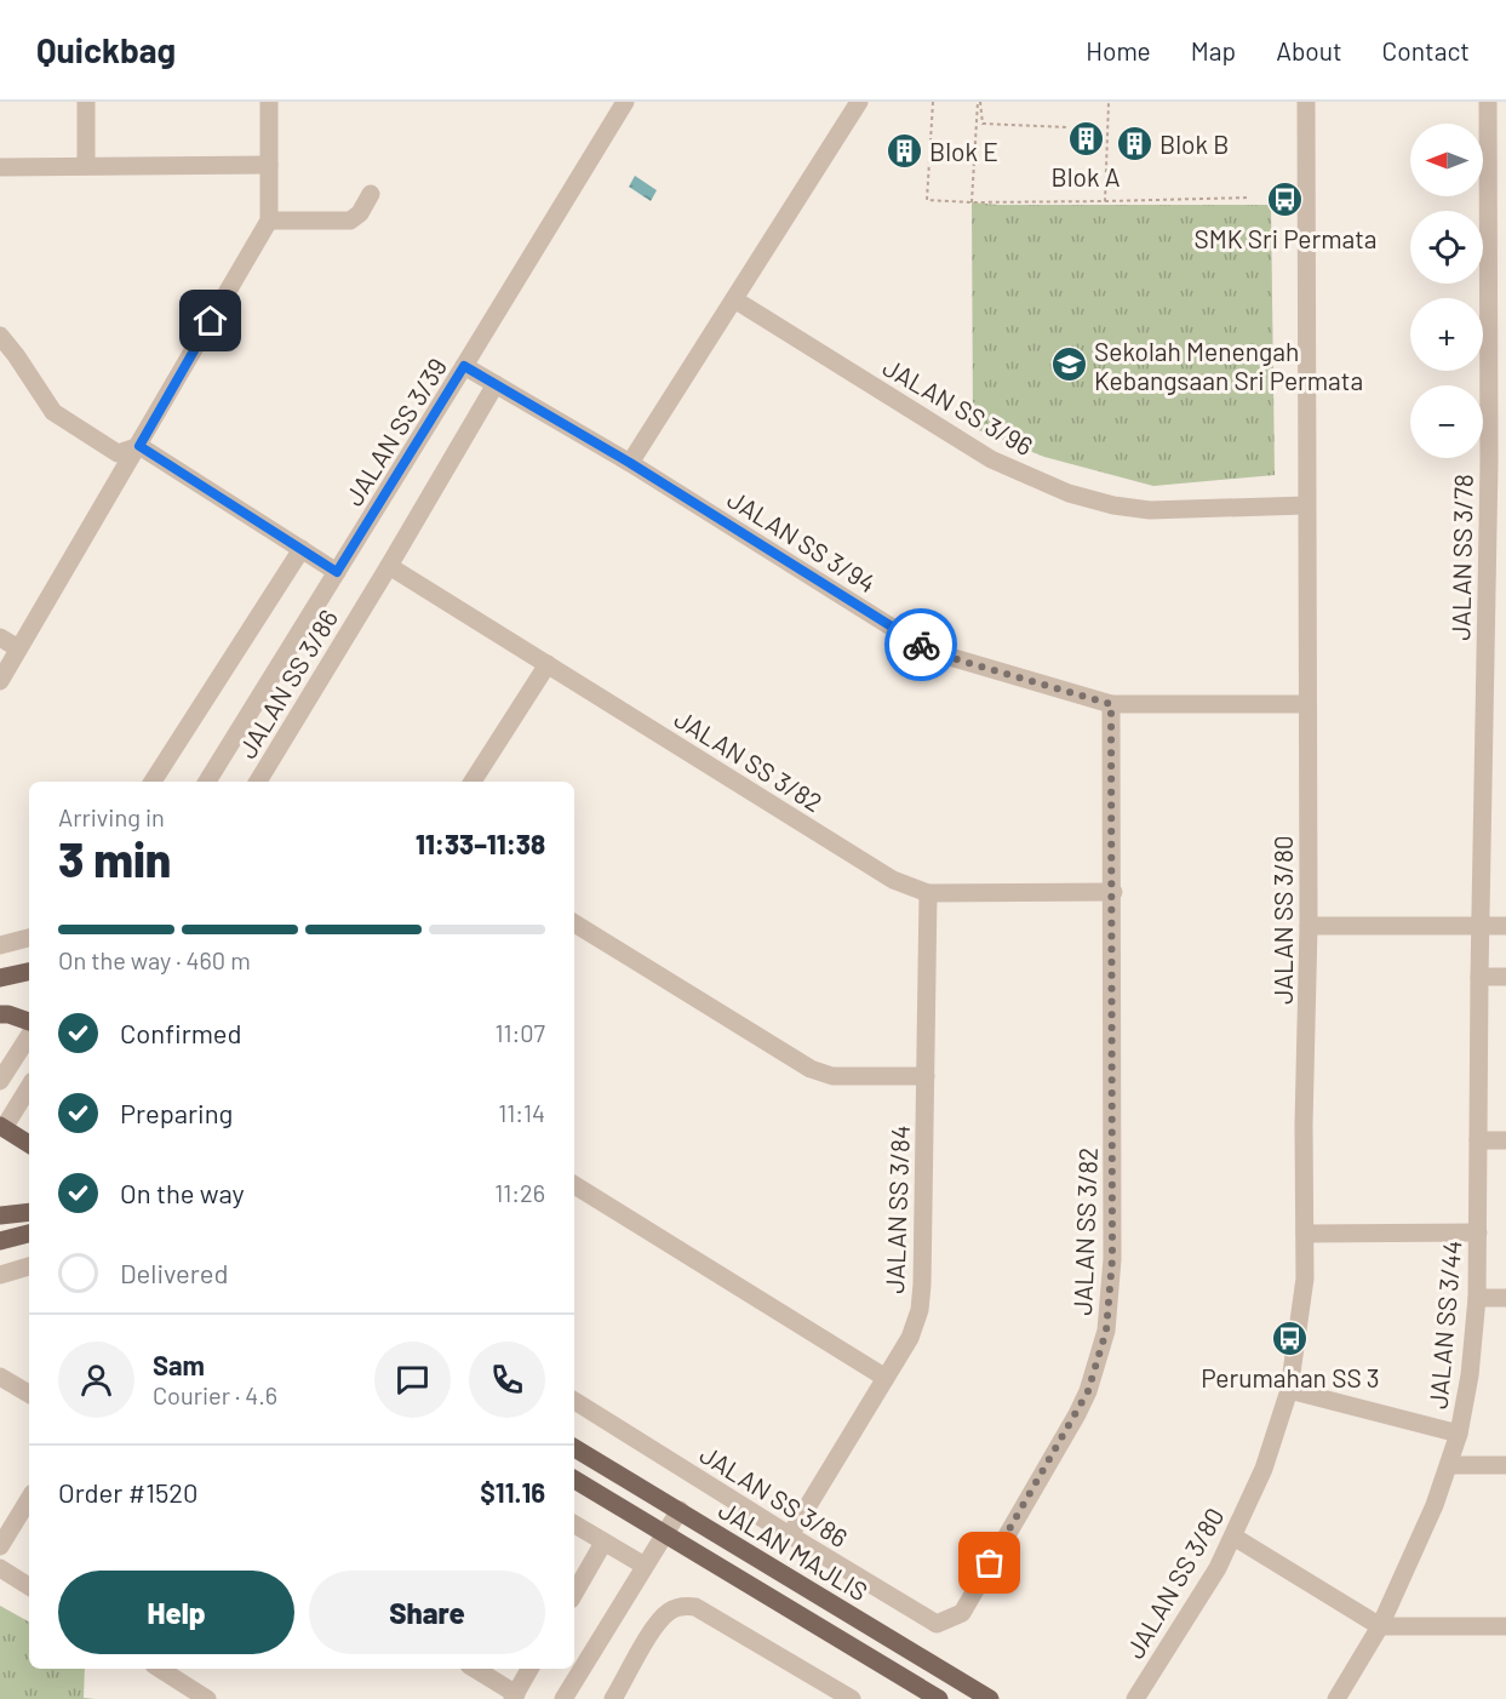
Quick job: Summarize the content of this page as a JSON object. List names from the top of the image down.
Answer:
{
  "streets": {
    "main road": ["JALAN MAJLIS"],
    "street": [
      "JALAN SS 3/96",
      "JALAN SS 3/39",
      "JALAN SS 3/94",
      "JALAN SS 3/78",
      "JALAN SS 3/86",
      "JALAN SS 3/82",
      "JALAN SS 3/80",
      "JALAN SS 3/84",
      "JALAN SS 3/44"
    ]
  },
  "crossings": [
    ["JALAN SS 3/96", "JALAN SS 3/80"],
    ["JALAN SS 3/39", "JALAN SS 3/94"],
    ["JALAN SS 3/94", "JALAN SS 3/86"],
    ["JALAN SS 3/94", "JALAN SS 3/82"],
    ["JALAN SS 3/94", "JALAN SS 3/80"],
    ["JALAN SS 3/78", "JALAN SS 3/44"],
    ["JALAN SS 3/86", "JALAN SS 3/82"],
    ["JALAN SS 3/86", "JALAN SS 3/84"],
    ["JALAN SS 3/82", "JALAN SS 3/84"]
  ],
  "places": {
    "building": ["Blok A", "Blok B", "Blok E"],
    "bus stop": ["SMK Sri Permata", "Perumahan SS 3"],
    "school or university": ["Sekolah Menengah Kebangsaan Sri Permata"]
  },
  "north": "left",
  "page": {
    "header": "Quickbag",
    "nav": [
      "Home",
      "Map",
      "About",
      "Contact"
    ],
    "map_buttons": ["+", "−"],
    "heading": ["3 min", "Arriving in", "11:33–11:38"],
    "panel": [
      "Sam",
      "Courier · 4.6",
      "Order #1520",
      "$11.16"
    ],
    "bar": "On the way · 460 m",
    "list": [
      ["Confirmed", "11:07"],
      ["Preparing", "11:14"],
      ["On the way", "11:26"],
      "Delivered"
    ],
    "buttons": ["Help", "Share"]
  }
}
